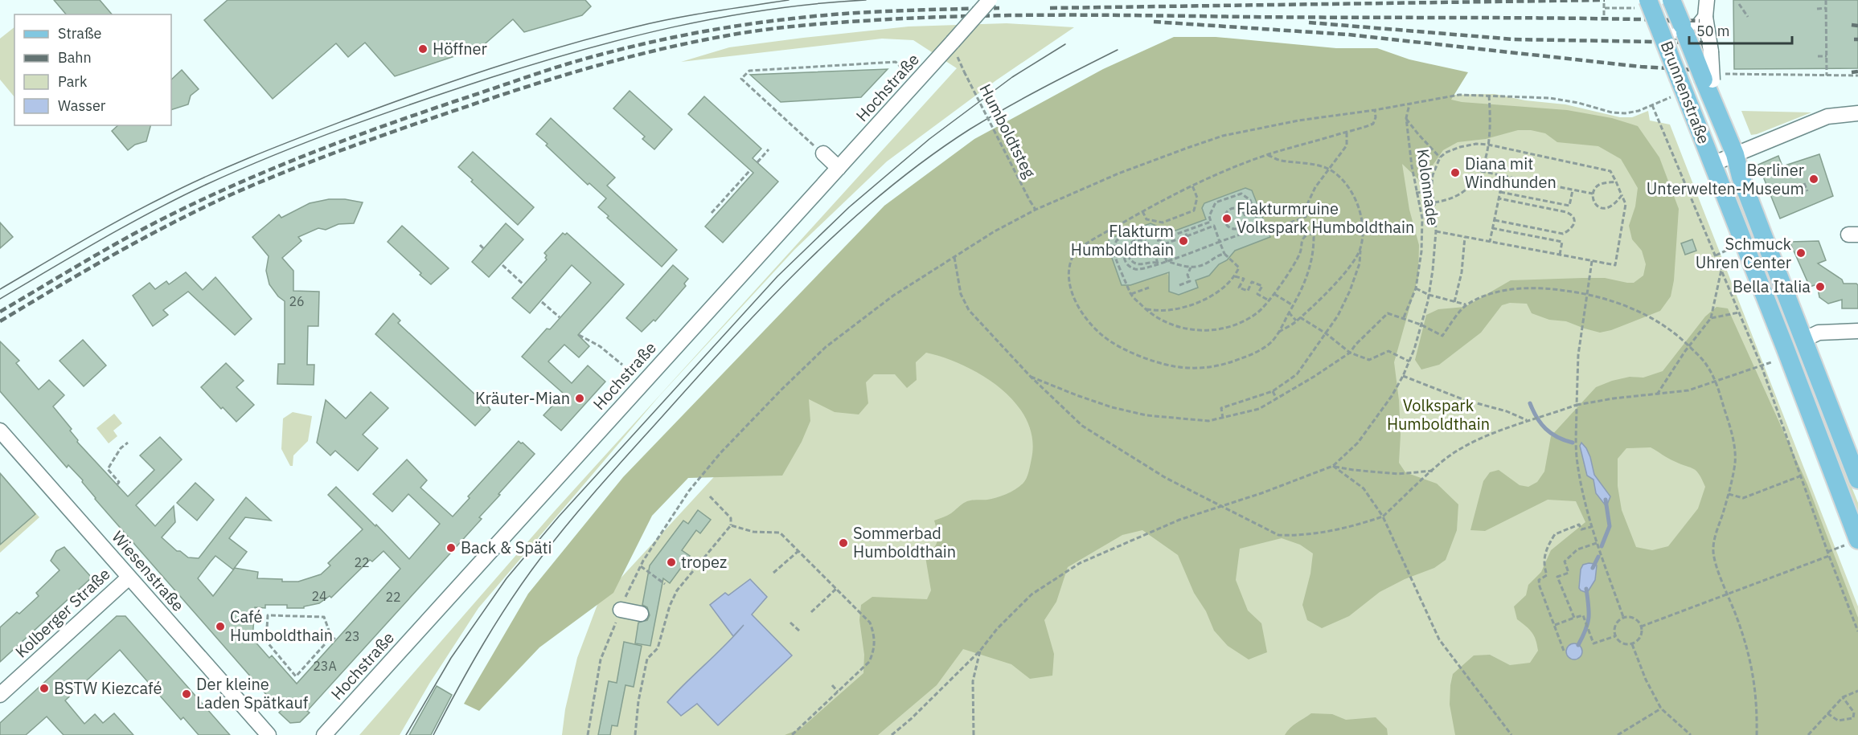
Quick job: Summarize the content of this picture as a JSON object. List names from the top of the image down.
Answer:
{
  "streets": {
    "main road": ["Brunnenstraße"],
    "street": ["Hochstraße", "Wiesenstraße", "Kolberger Straße"],
    "path": ["Humboldtsteg", "Kolonnade"]
  },
  "crossings": [
    ["Wiesenstraße", "Kolberger Straße"]
  ],
  "parks": ["Volkspark Humboldthain"],
  "places": [
    "Höffner",
    "Diana mit Windhunden",
    "Berliner Unterwelten-Museum",
    "Flakturmruine Volkspark Humboldthain",
    "Flakturm Humboldthain",
    "Schmuck Uhren Center",
    "Bella Italia",
    "Kräuter-Mian",
    "Sommerbad Humboldthain",
    "Back & Späti",
    "tropez",
    "Café Humboldthain",
    "BSTW Kiezcafé",
    "Der kleine Laden Spätkauf"
  ],
  "house_numbers": [
    "26",
    "22",
    "24",
    "22",
    "23",
    "23A"
  ],
  "legend": [
    "Straße",
    "Bahn",
    "Park",
    "Wasser"
  ],
  "scale_bar": "50 m"
}
